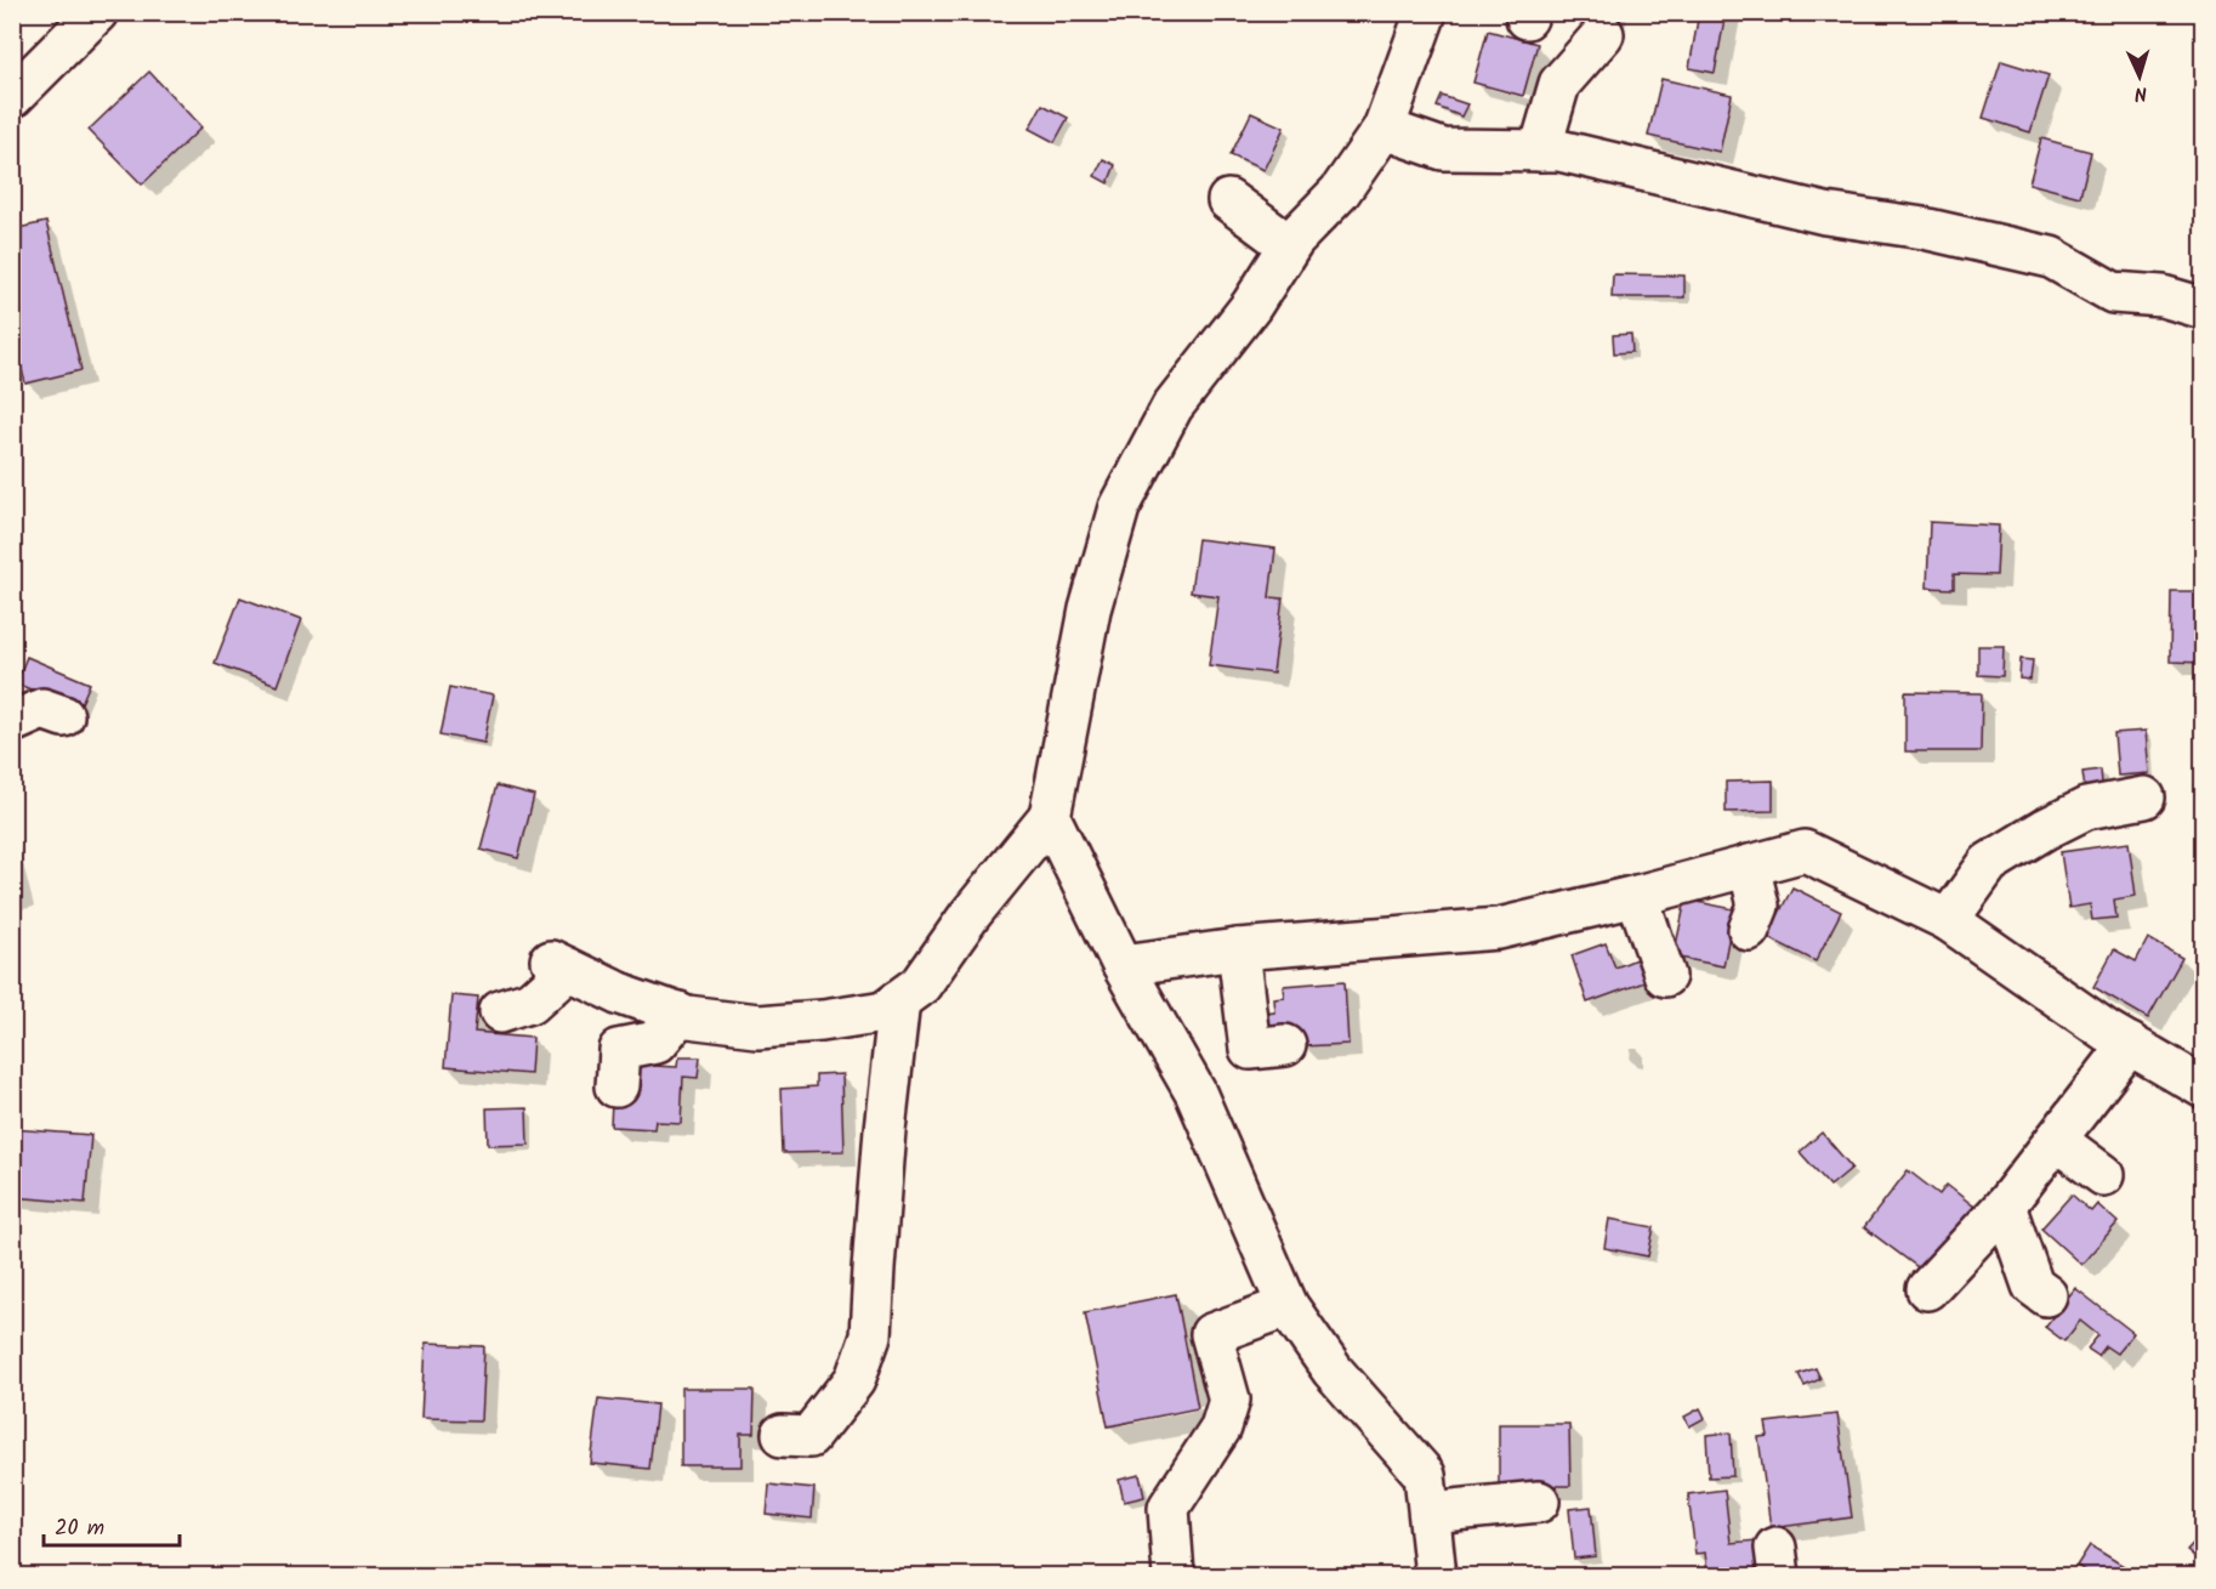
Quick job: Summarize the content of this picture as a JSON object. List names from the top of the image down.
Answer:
{
  "scale_bar": "20 m",
  "north": "bottom"
}
